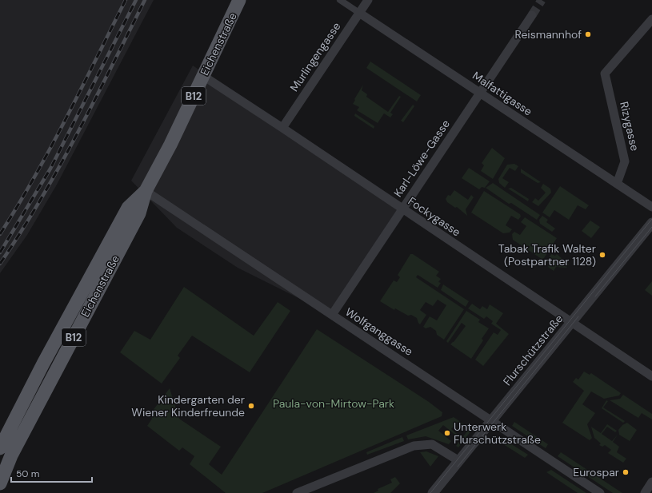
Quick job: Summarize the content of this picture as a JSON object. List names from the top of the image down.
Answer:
{
  "streets": {
    "main road": ["Eichenstraße", "B12"],
    "street": [
      "Murlingengasse",
      "Malfattigasse",
      "Rizygasse",
      "Karl-Löwe-Gasse",
      "Fockygasse",
      "Wolfganggasse",
      "Flurschützstraße"
    ]
  },
  "crossings": [
    ["Eichenstraße", "Fockygasse"],
    ["Eichenstraße", "Wolfganggasse"],
    ["Murlingengasse", "Malfattigasse"],
    ["Murlingengasse", "Fockygasse"],
    ["Malfattigasse", "Rizygasse"],
    ["Malfattigasse", "Karl-Löwe-Gasse"],
    ["Karl-Löwe-Gasse", "Fockygasse"],
    ["Karl-Löwe-Gasse", "Wolfganggasse"],
    ["Fockygasse", "Flurschützstraße"],
    ["Wolfganggasse", "Flurschützstraße"]
  ],
  "parks": ["Paula-von-Mirtow-Park"],
  "places": [
    "Reismannhof",
    "Tabak Trafik Walter (Postpartner 1128)",
    "Kindergarten der Wiener Kinderfreunde",
    "Unterwerk Flurschützstraße",
    "Eurospar"
  ],
  "scale_bar": "50 m"
}
